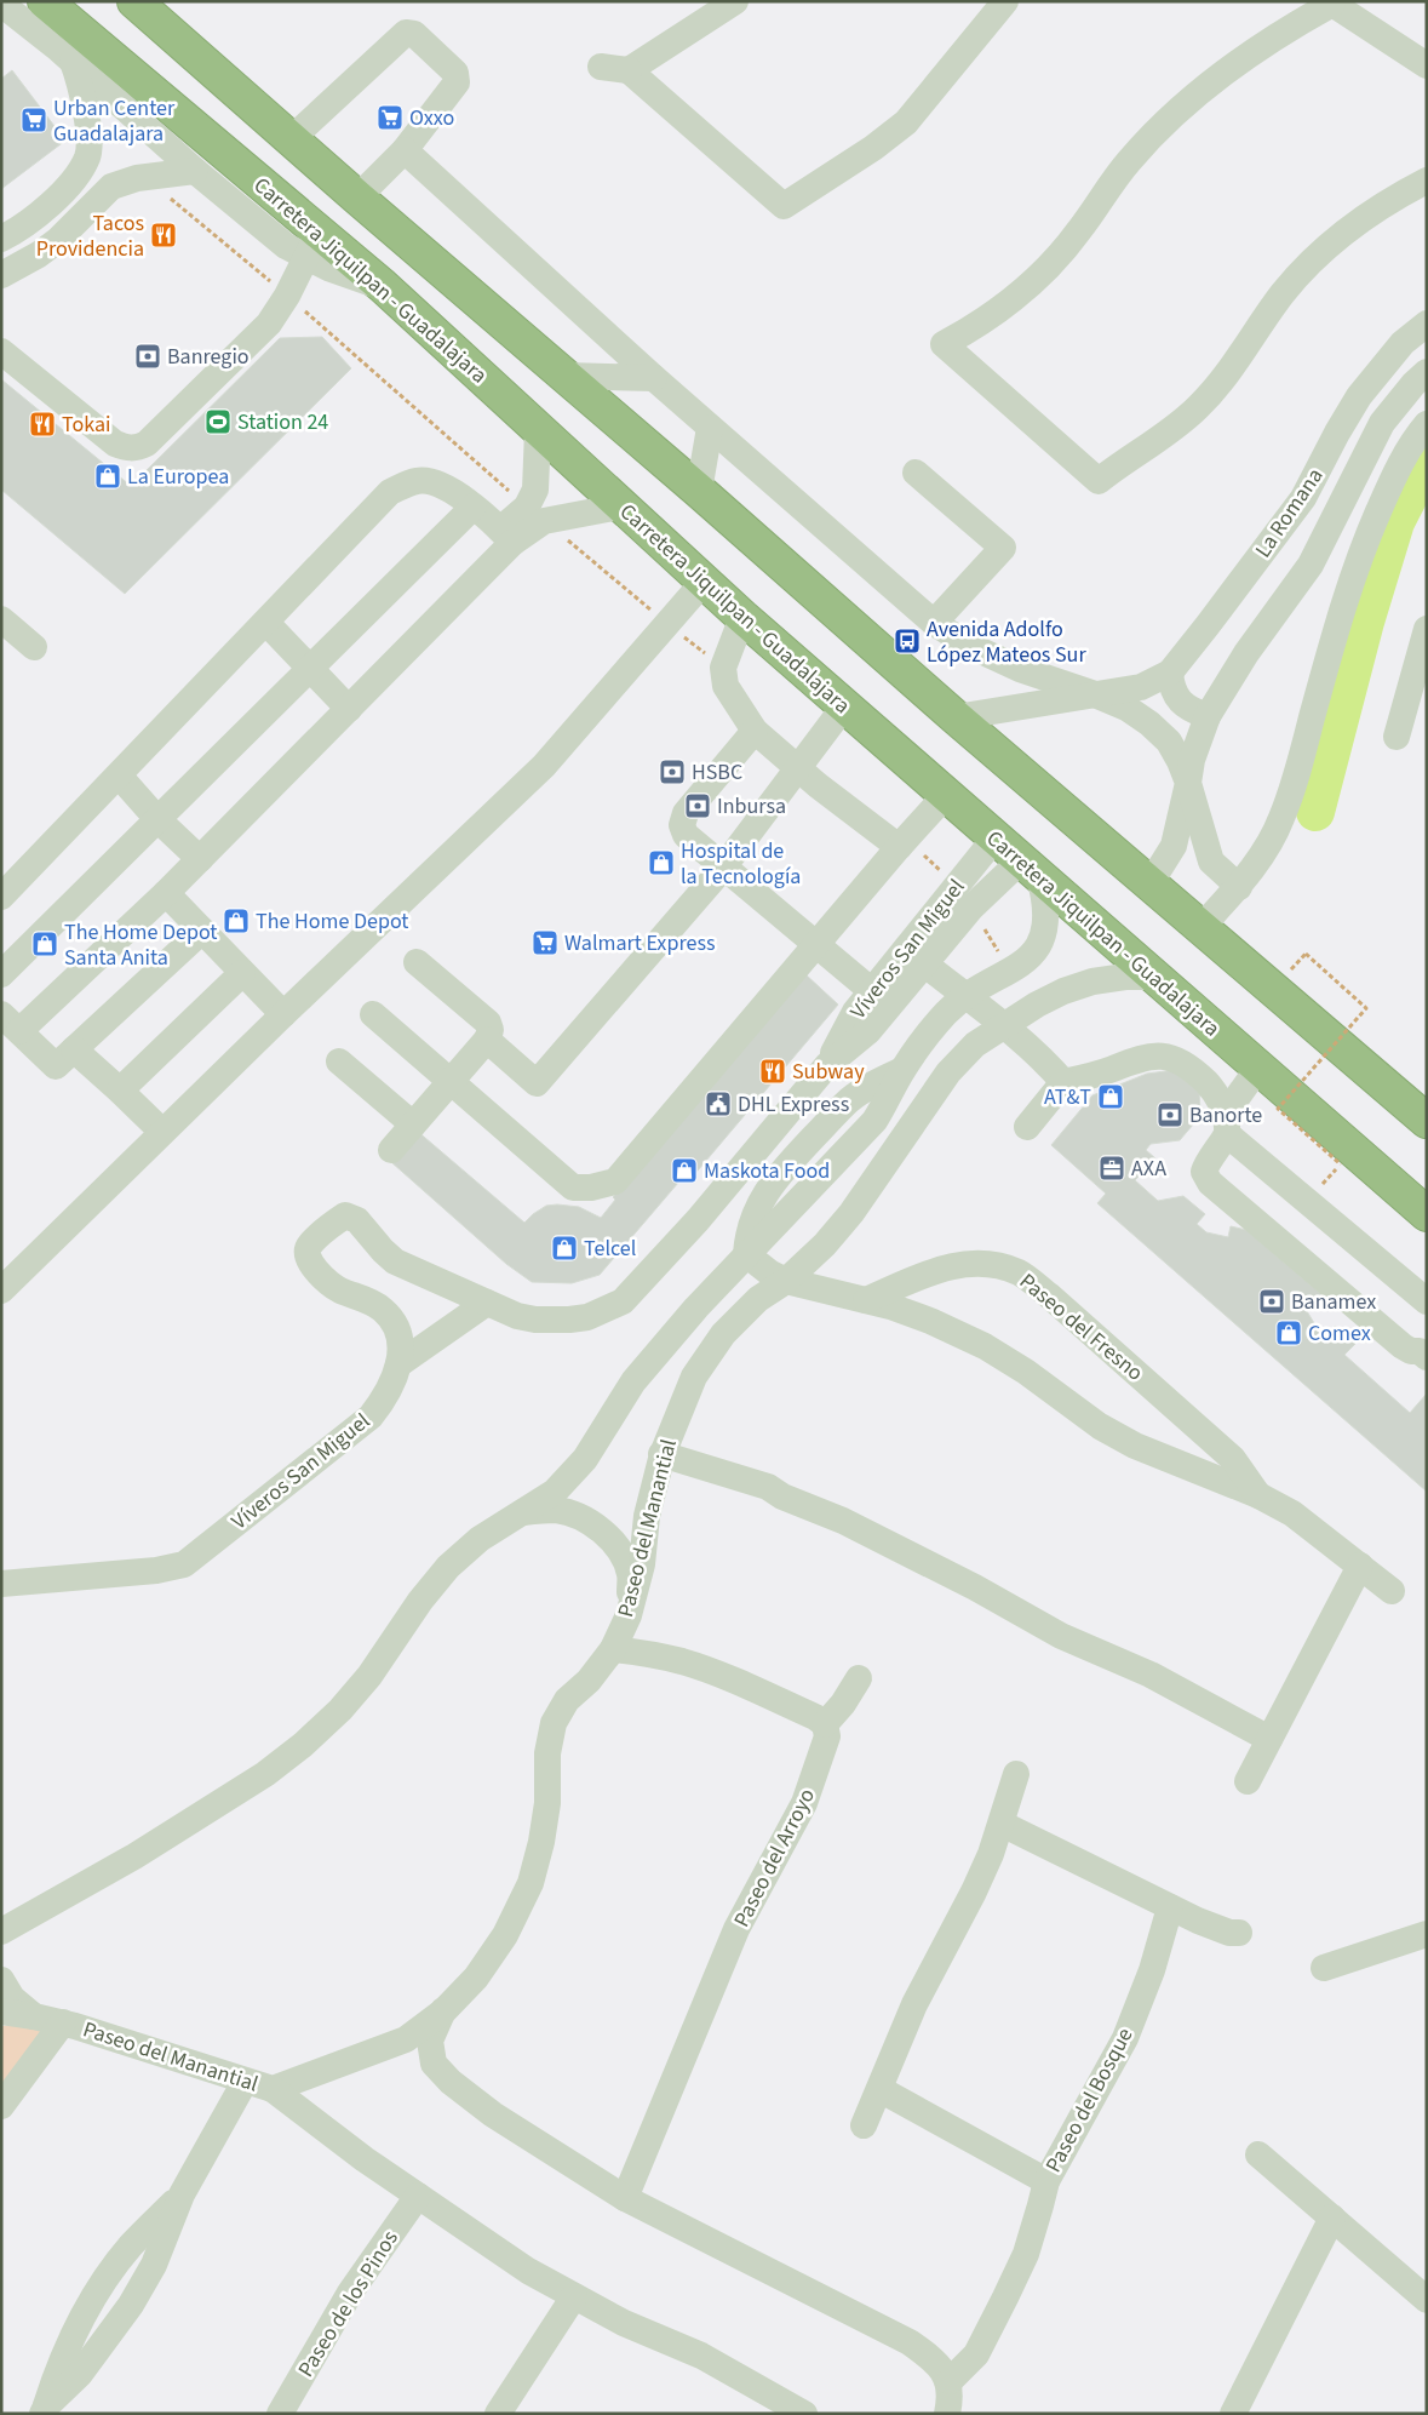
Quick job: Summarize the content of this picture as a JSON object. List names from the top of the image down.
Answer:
{
  "streets": {
    "highway": ["Carretera Jiquilpan - Guadalajara"],
    "street": [
      "La Romana",
      "Víveros San Miguel",
      "Paseo del Fresno",
      "Paseo del Manantial",
      "Paseo del Arroyo",
      "Paseo del Bosque",
      "Paseo de los Pinos"
    ]
  },
  "crossings": [
    ["Carretera Jiquilpan - Guadalajara", "Víveros San Miguel"],
    ["Carretera Jiquilpan - Guadalajara", "Paseo del Manantial"],
    ["Paseo del Fresno", "Paseo del Manantial"]
  ],
  "places": {
    "supermarket": ["Oxxo", "Urban Center Guadalajara", "Walmart Express"],
    "restaurant": ["Tacos Providencia", "Tokai", "Subway"],
    "bank": [
      "Banregio",
      "HSBC",
      "Inbursa",
      "Banorte",
      "Banamex"
    ],
    "sports": ["Station 24"],
    "shop": [
      "La Europea",
      "Hospital de la Tecnología",
      "The Home Depot",
      "The Home Depot Santa Anita",
      "AT&T",
      "Maskota Food",
      "Telcel",
      "Comex"
    ],
    "bus stop": ["Avenida Adolfo López Mateos Sur"],
    "public building": ["DHL Express"],
    "office": ["AXA"]
  }
}
